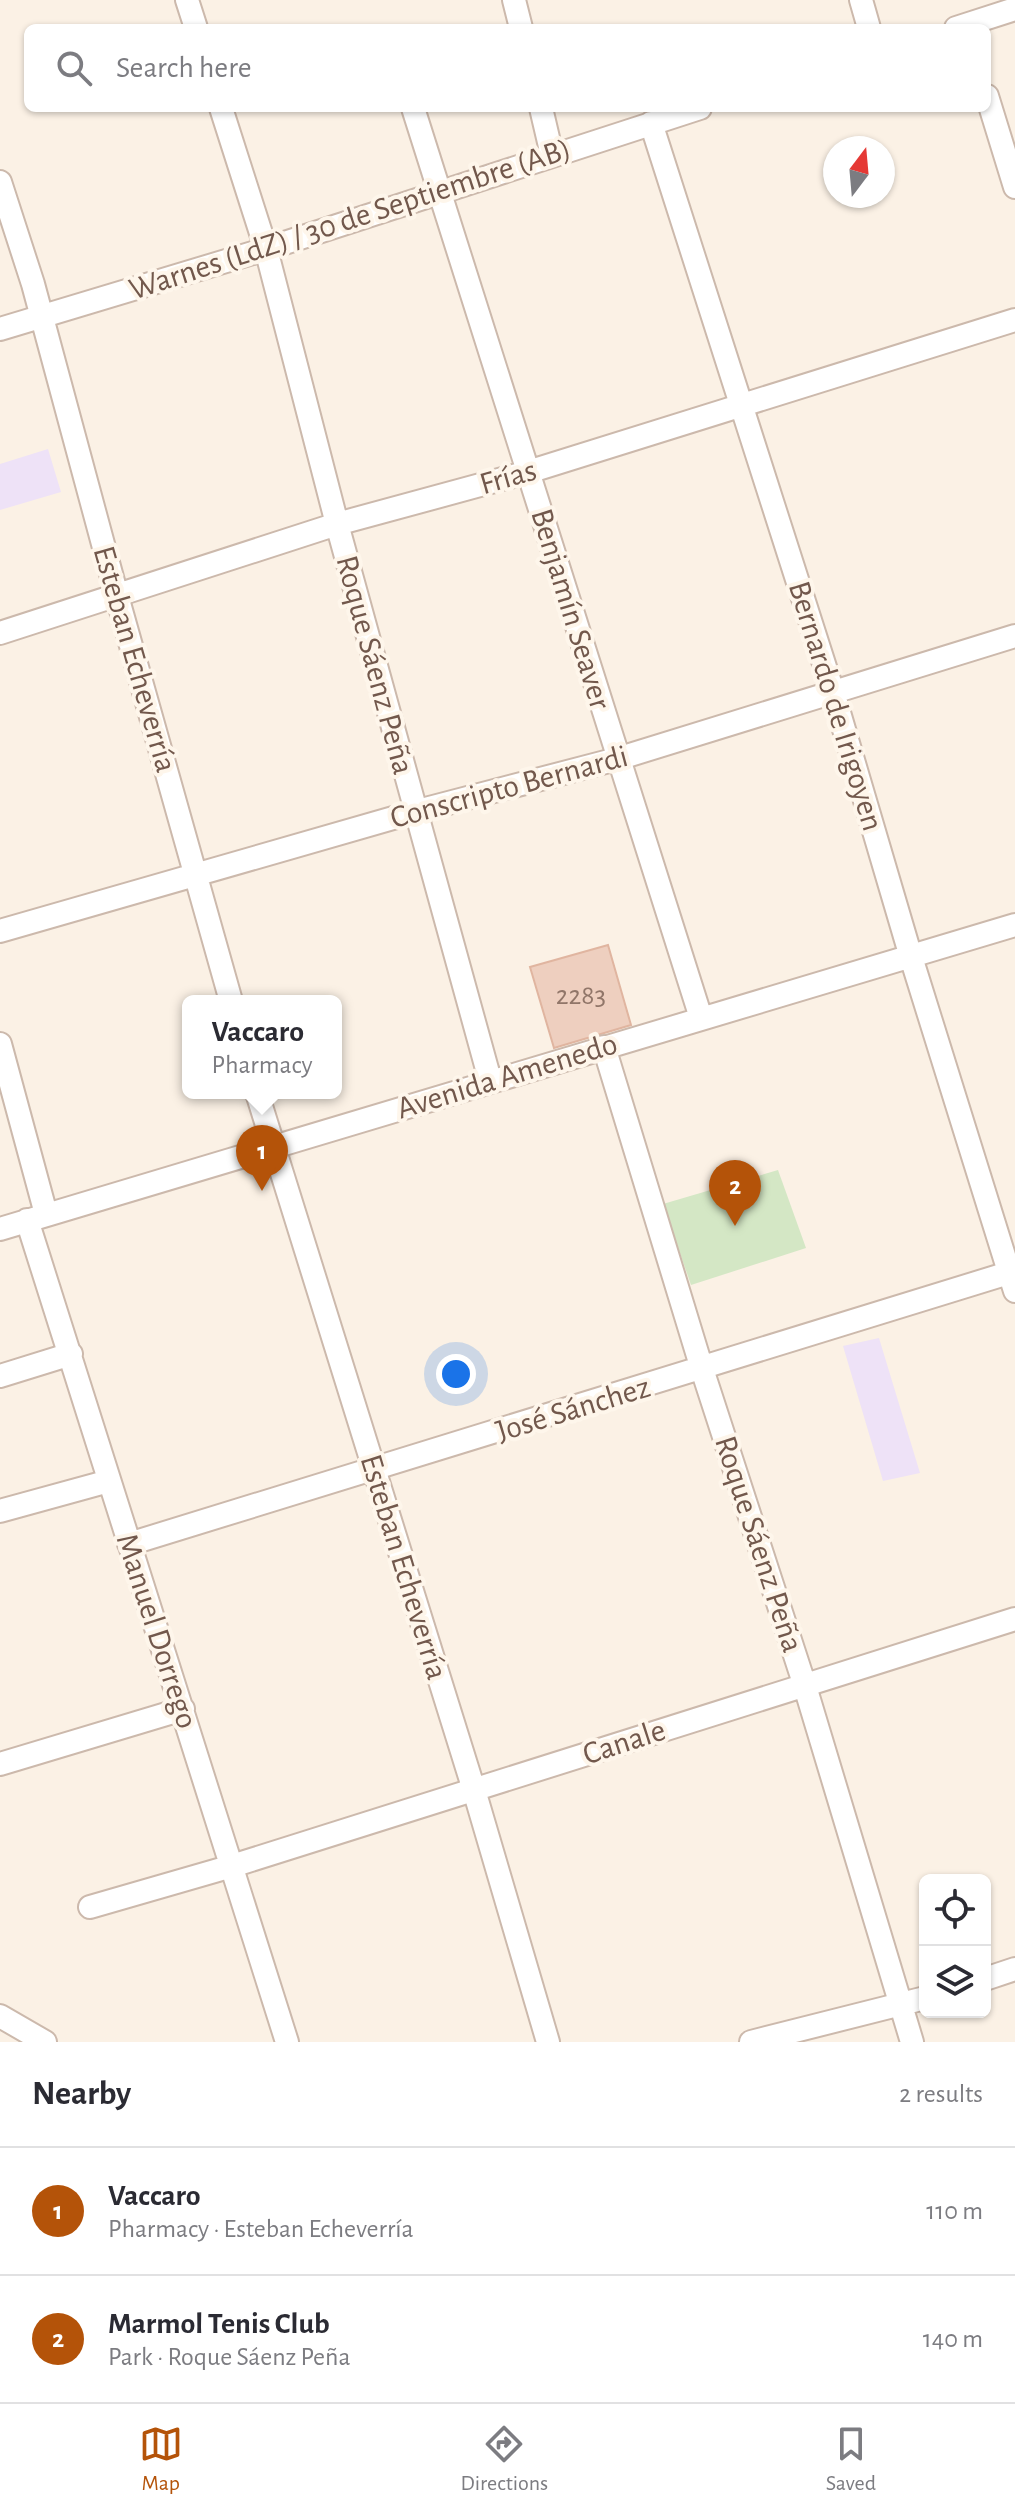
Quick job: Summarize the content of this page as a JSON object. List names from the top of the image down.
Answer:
{
  "streets": {
    "street": [
      "Warnes (LdZ) / 30 de Septiembre (AB)",
      "Frías",
      "Benjamín Seaver",
      "Esteban Echeverría",
      "Roque Sáenz Peña",
      "Bernardo de Irigoyen",
      "Conscripto Bernardi",
      "Avenida Amenedo",
      "José Sánchez",
      "Manuel Dorrego",
      "Canale"
    ]
  },
  "crossings": [
    ["Warnes (LdZ) / 30 de Septiembre (AB)", "Benjamín Seaver"],
    ["Warnes (LdZ) / 30 de Septiembre (AB)", "Esteban Echeverría"],
    ["Warnes (LdZ) / 30 de Septiembre (AB)", "Roque Sáenz Peña"],
    ["Warnes (LdZ) / 30 de Septiembre (AB)", "Bernardo de Irigoyen"],
    ["Frías", "Benjamín Seaver"],
    ["Frías", "Esteban Echeverría"],
    ["Frías", "Roque Sáenz Peña"],
    ["Frías", "Bernardo de Irigoyen"],
    ["Benjamín Seaver", "Conscripto Bernardi"],
    ["Benjamín Seaver", "Avenida Amenedo"],
    ["Esteban Echeverría", "Conscripto Bernardi"],
    ["Esteban Echeverría", "Avenida Amenedo"],
    ["Esteban Echeverría", "José Sánchez"],
    ["Esteban Echeverría", "Canale"],
    ["Roque Sáenz Peña", "Conscripto Bernardi"],
    ["Roque Sáenz Peña", "Avenida Amenedo"],
    ["Roque Sáenz Peña", "José Sánchez"],
    ["Roque Sáenz Peña", "Canale"],
    ["Bernardo de Irigoyen", "Conscripto Bernardi"],
    ["Bernardo de Irigoyen", "Avenida Amenedo"],
    ["Bernardo de Irigoyen", "José Sánchez"],
    ["Avenida Amenedo", "Manuel Dorrego"],
    ["José Sánchez", "Manuel Dorrego"],
    ["Manuel Dorrego", "Canale"]
  ],
  "house_numbers": ["2283"],
  "north": "top",
  "page": {
    "search": "Search here",
    "popup": ["Vaccaro", "Pharmacy"],
    "pins": ["1", "2"],
    "heading": ["Nearby", "2 results"],
    "list": [
      {
        "mark": "1",
        "name": "Vaccaro",
        "note": "Pharmacy · Esteban Echeverría",
        "value": "110 m"
      },
      {
        "mark": "2",
        "name": "Marmol Tenis Club",
        "note": "Park · Roque Sáenz Peña",
        "value": "140 m"
      }
    ],
    "nav": ["Map", "Directions", "Saved"]
  }
}
